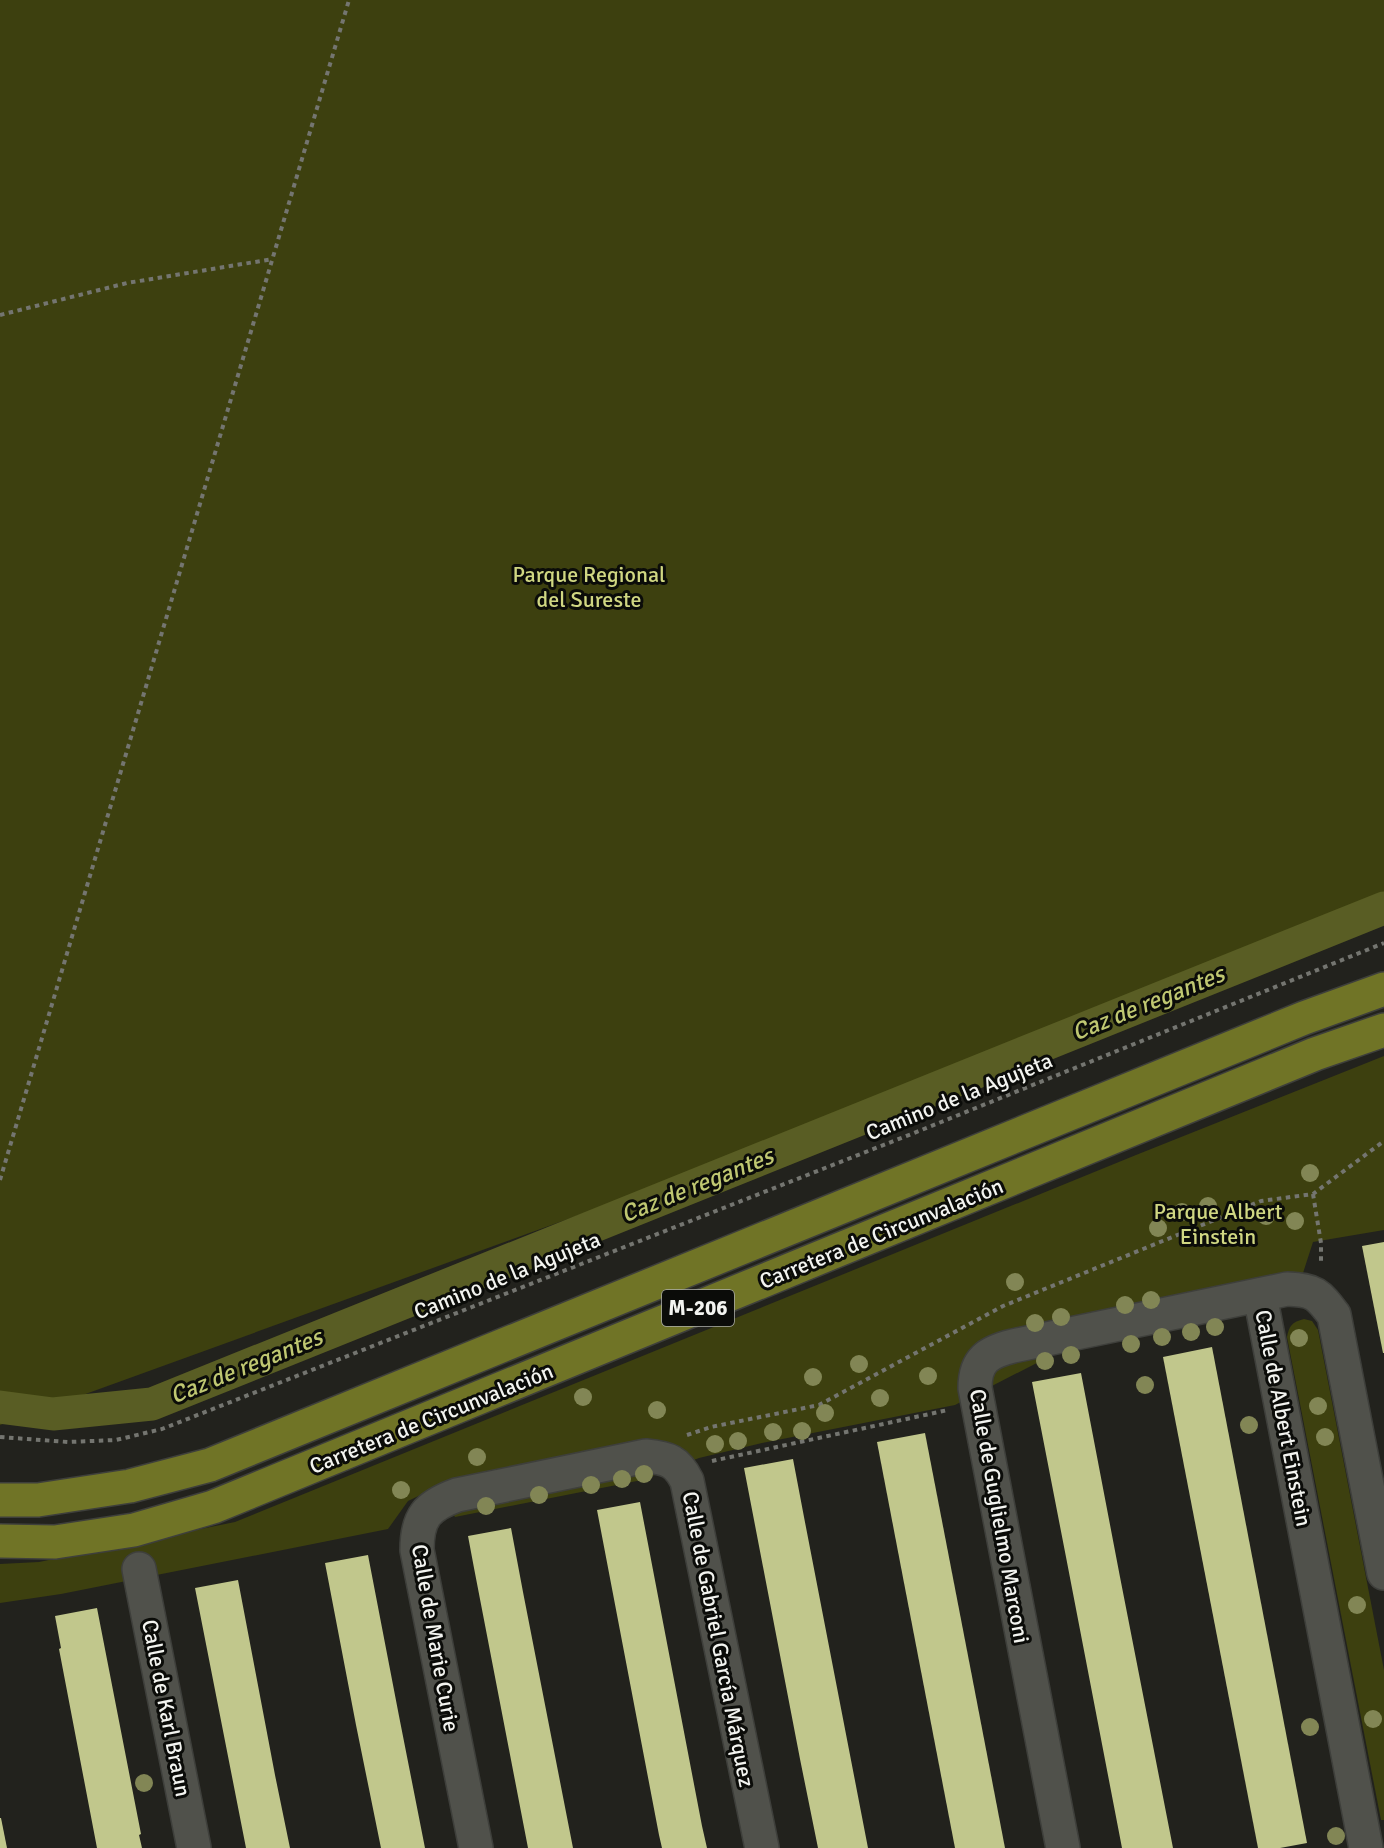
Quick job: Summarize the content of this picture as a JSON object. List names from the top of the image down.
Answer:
{
  "streets": {
    "main road": ["Carretera de Circunvalación", "M-206"],
    "street": [
      "Calle de Albert Einstein",
      "Calle de Guglielmo Marconi",
      "Calle de Marie Curie",
      "Calle de Gabriel García Márquez",
      "Calle de Karl Braun"
    ],
    "path": ["Camino de la Agujeta"]
  },
  "crossings": [
    ["Calle de Albert Einstein", "Calle de Guglielmo Marconi"],
    ["Calle de Marie Curie", "Calle de Gabriel García Márquez"]
  ],
  "water": ["Caz de regantes"],
  "parks": ["Parque Regional del Sureste", "Parque Albert Einstein"]
}
